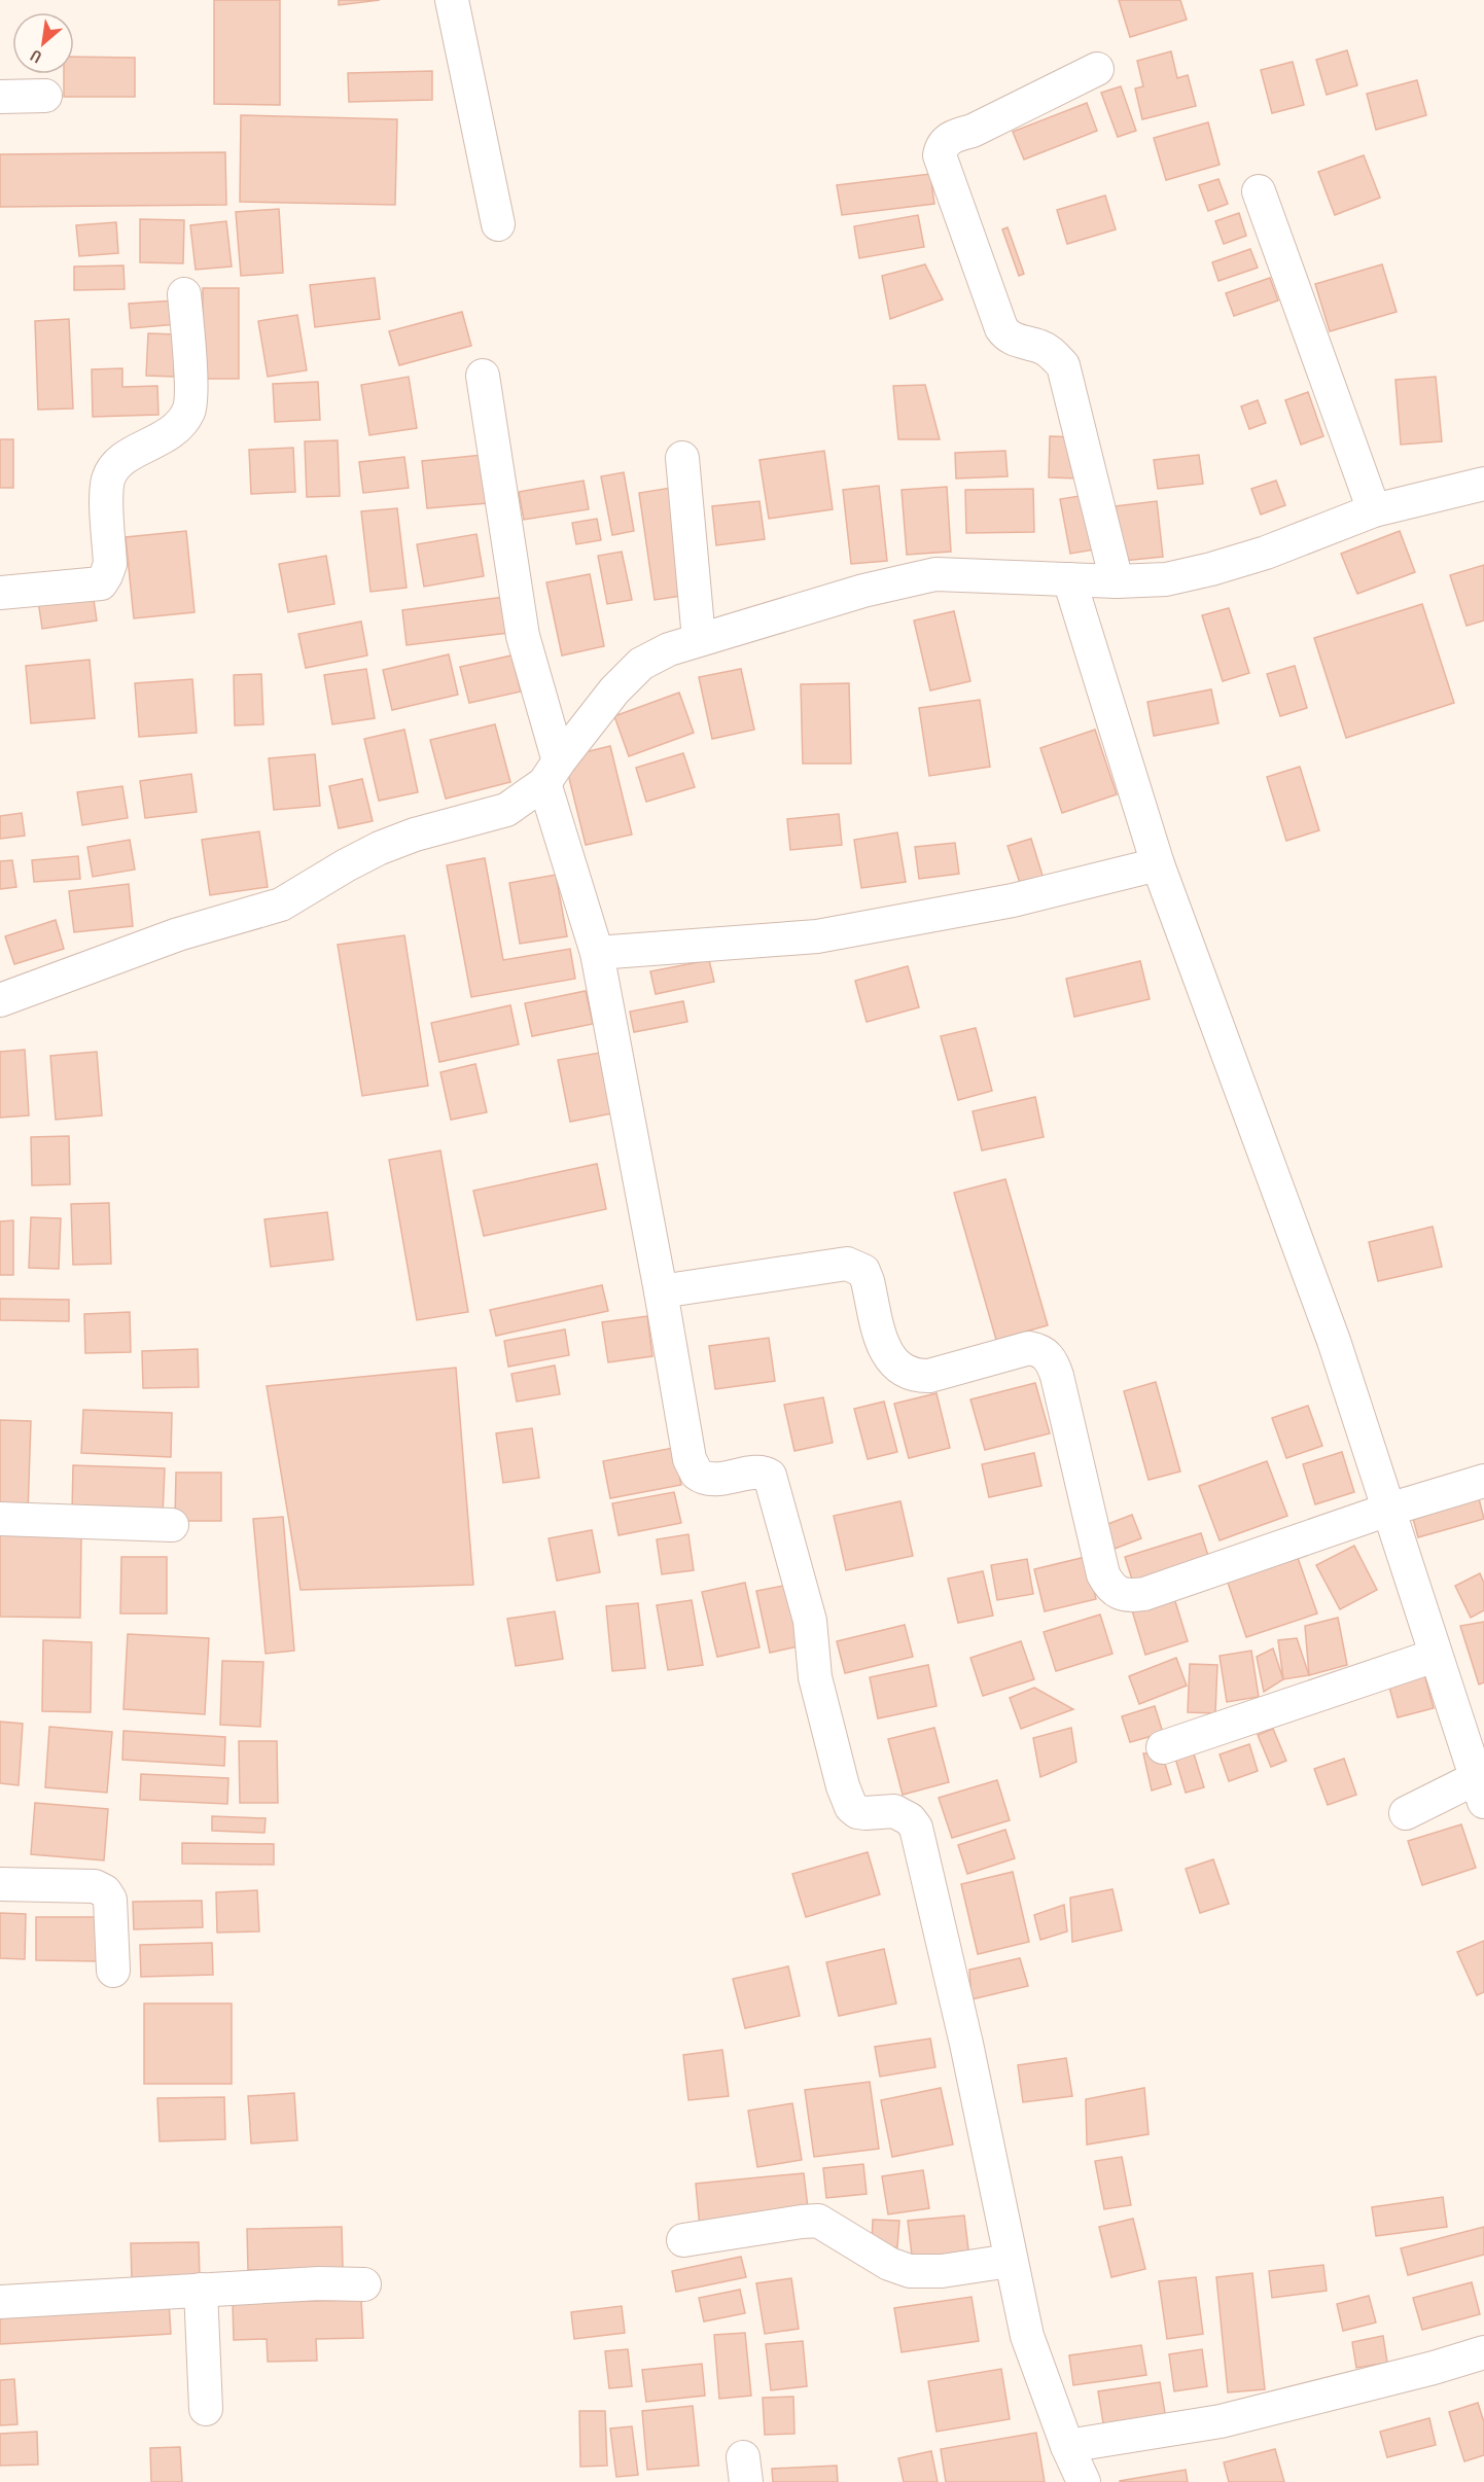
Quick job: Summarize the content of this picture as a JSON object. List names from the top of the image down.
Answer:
{
  "north": "bottom left"
}
